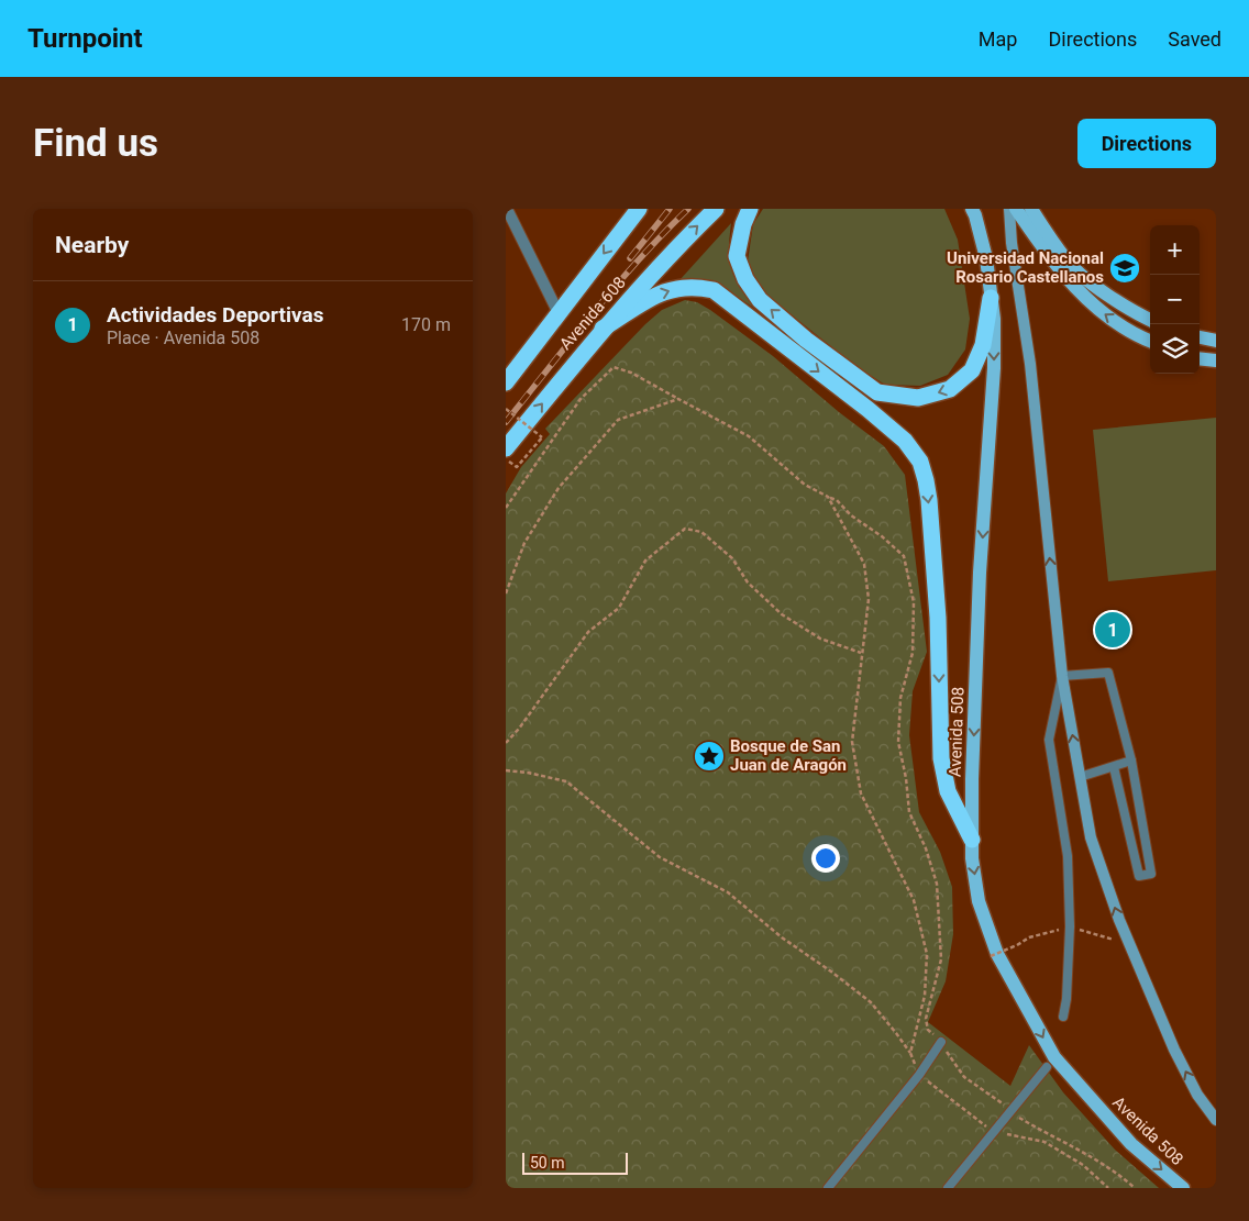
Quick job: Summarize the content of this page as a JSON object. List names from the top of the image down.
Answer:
{
  "streets": {
    "highway": ["Avenida 608"],
    "main road": ["Avenida 508"]
  },
  "one_way": ["Avenida 508"],
  "places": {
    "school or university": ["Universidad Nacional Rosario Castellanos"],
    "place": ["Bosque de San Juan de Aragón"]
  },
  "scale_bar": "50 m",
  "page": {
    "header": "Turnpoint",
    "nav": ["Map", "Directions", "Saved"],
    "buttons": "Directions",
    "title": "Find us",
    "heading": "Nearby",
    "map_buttons": ["+", "−"],
    "list": [
      {
        "mark": "1",
        "name": "Actividades Deportivas",
        "note": "Place · Avenida 508",
        "value": "170 m"
      }
    ],
    "pins": "1",
    "scale": "50 m"
  }
}
